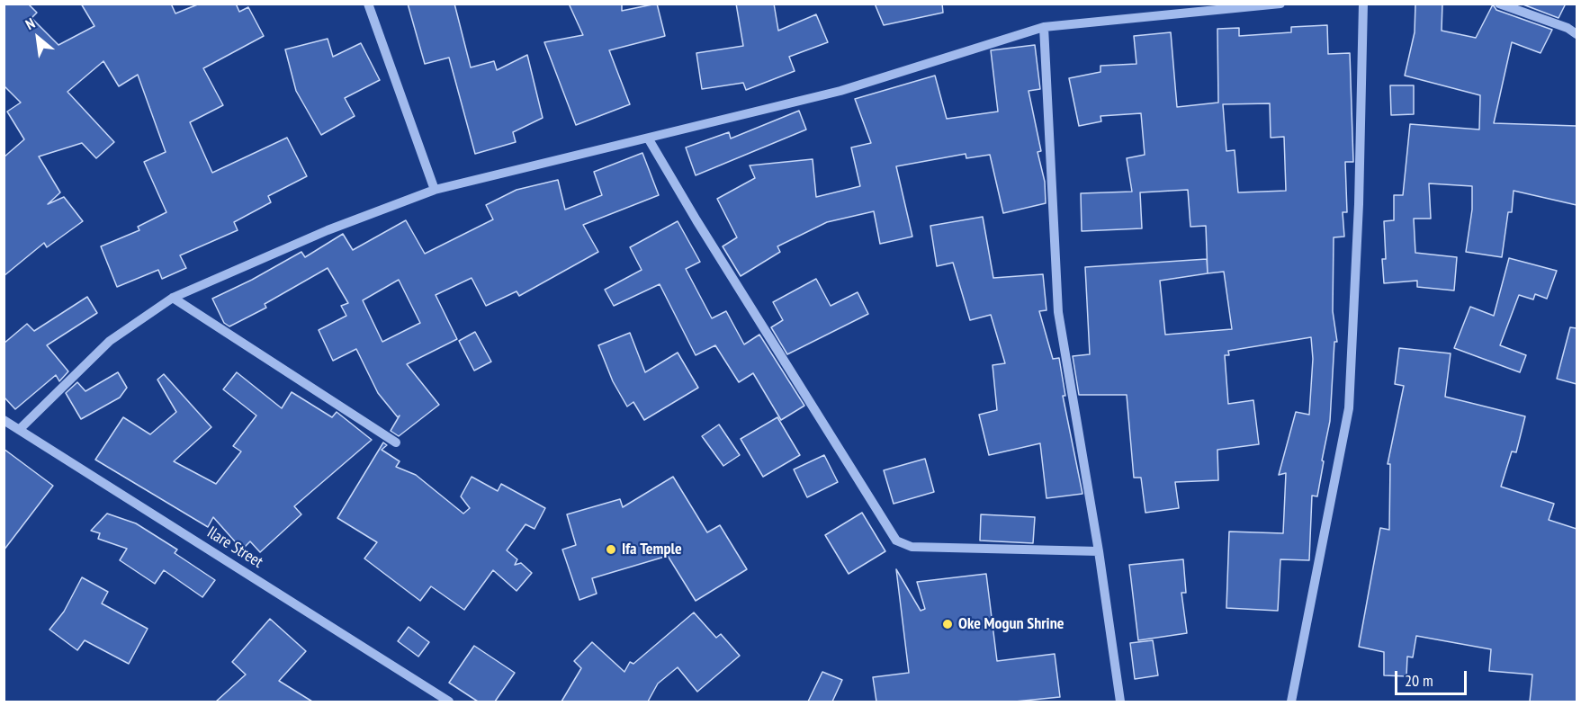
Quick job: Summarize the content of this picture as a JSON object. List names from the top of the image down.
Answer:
{
  "streets": {
    "street": ["Ilare Street"]
  },
  "places": ["Ifa Temple", "Oke Mogun Shrine"],
  "scale_bar": "20 m",
  "north": "top left"
}
